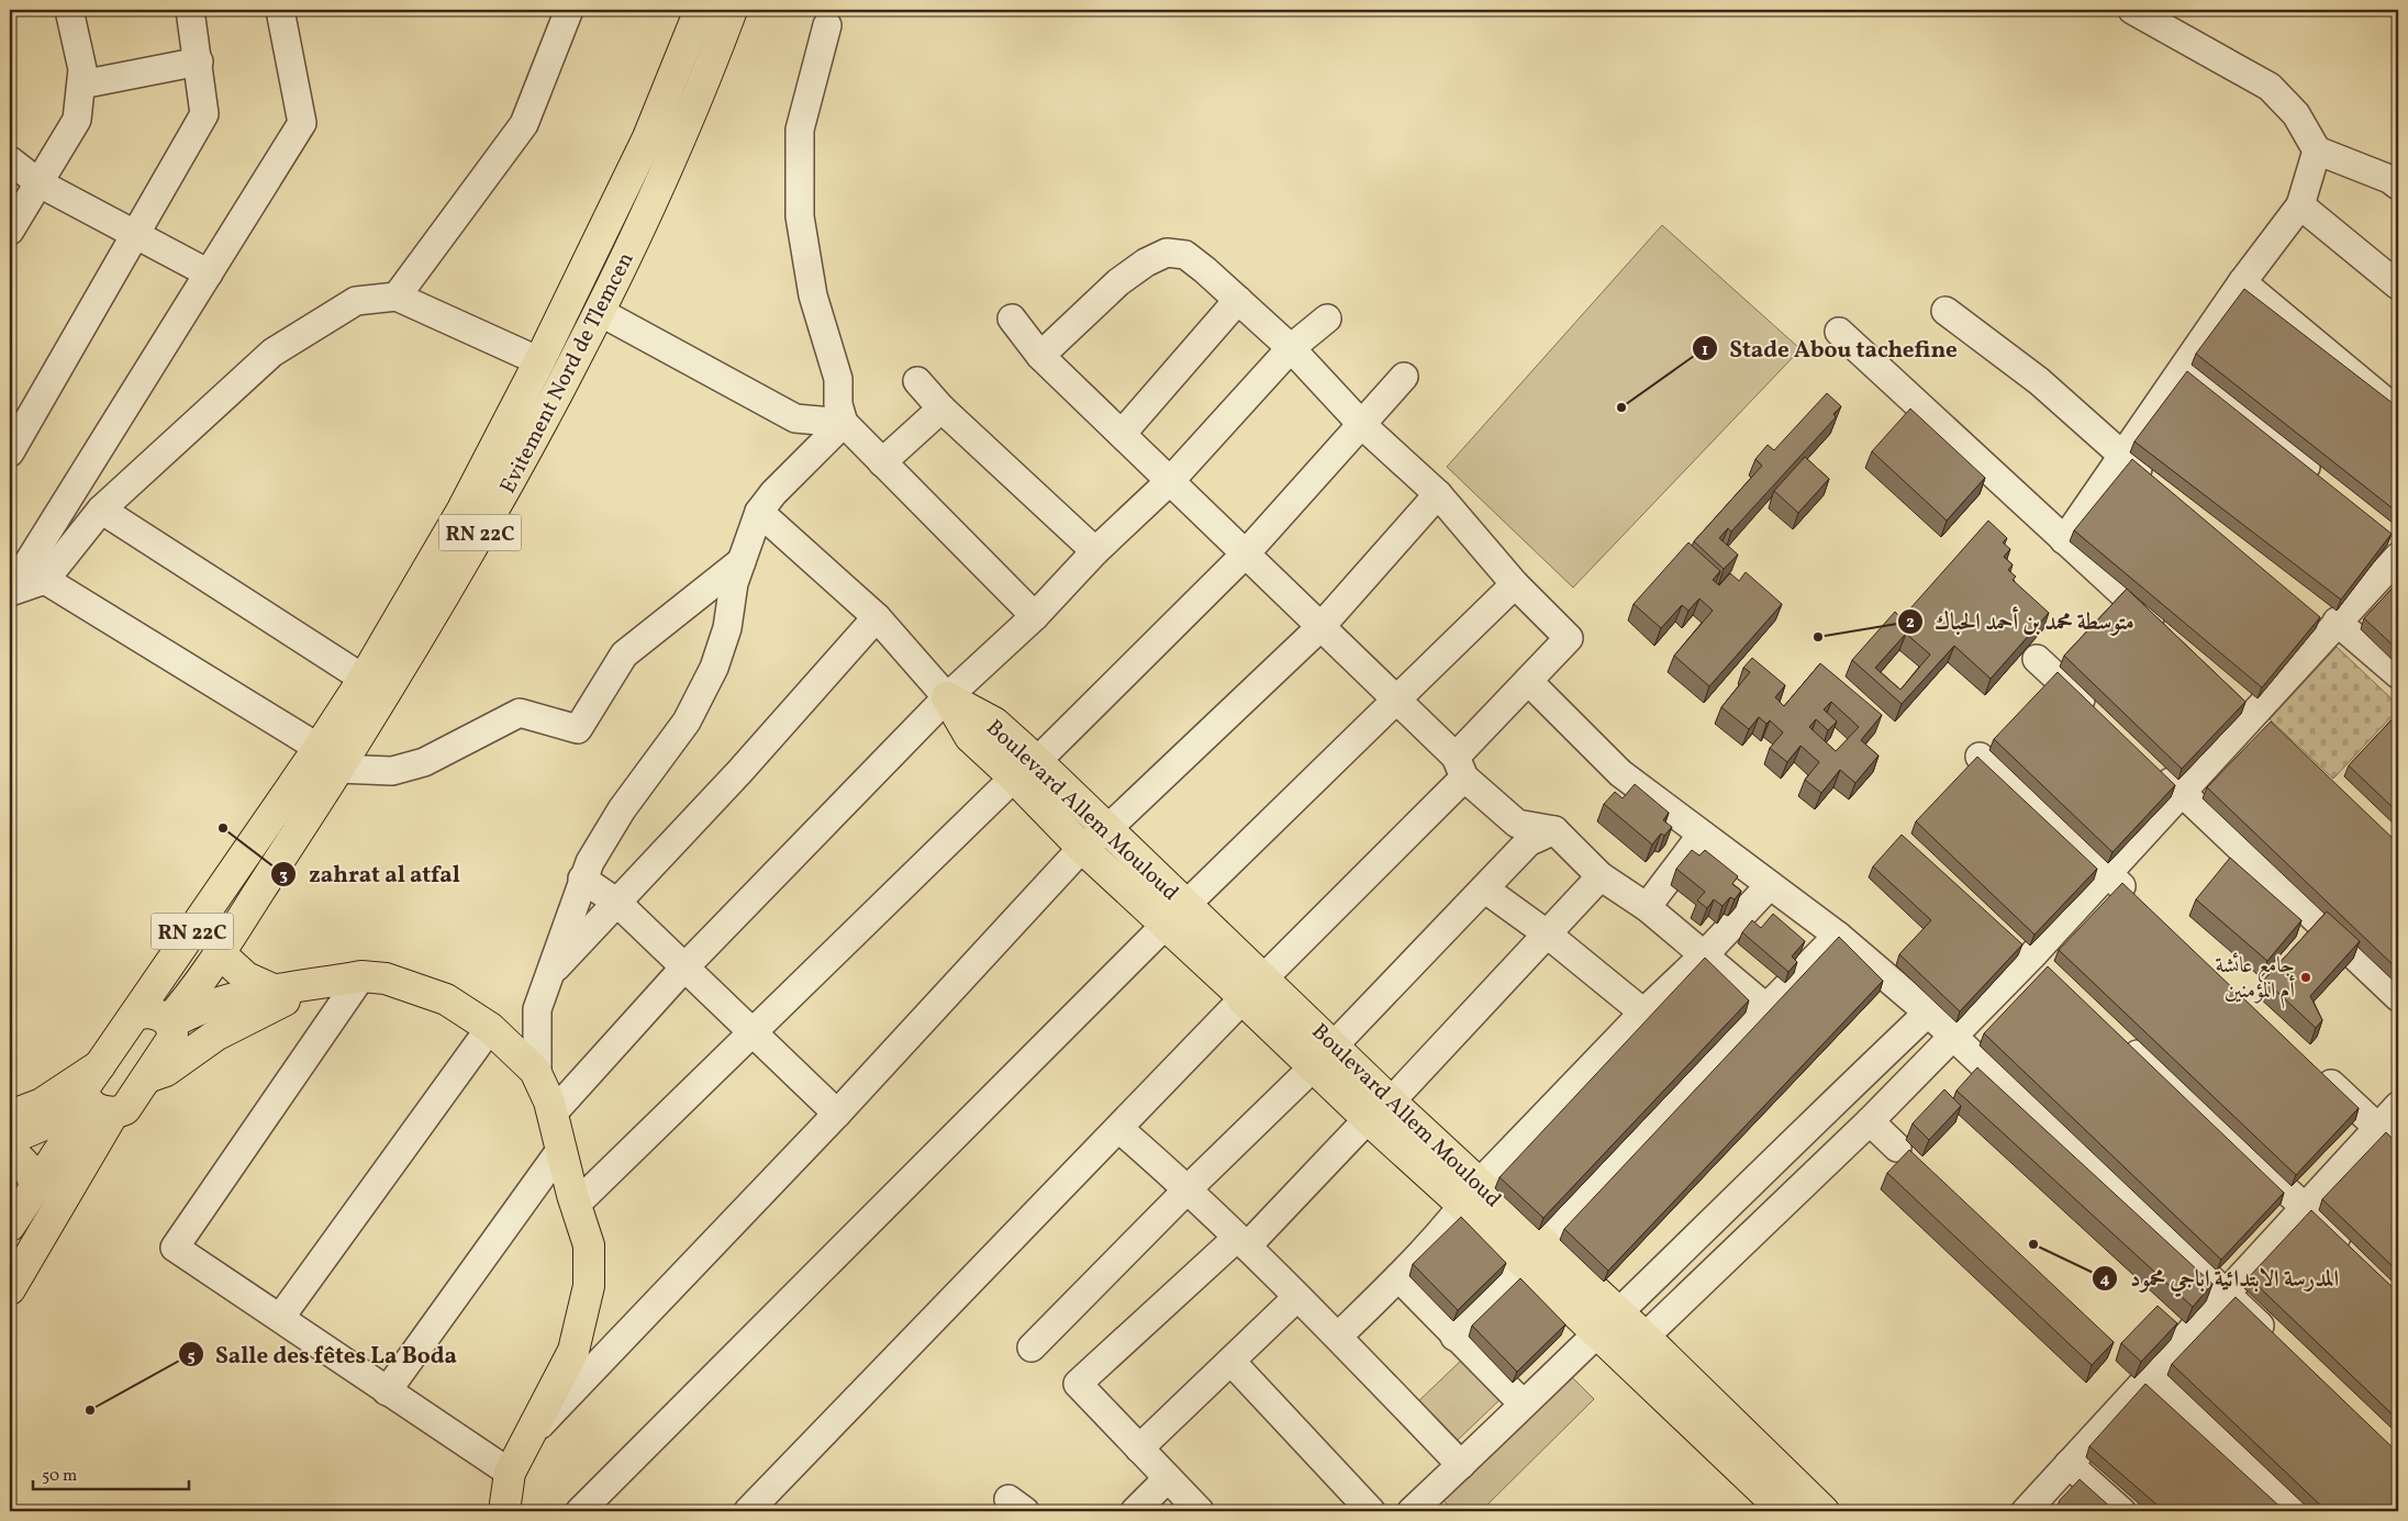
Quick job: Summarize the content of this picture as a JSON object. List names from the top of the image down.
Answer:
{
  "streets": {
    "main road": ["Evitement Nord de Tlemcen", "RN 22C", "Boulevard Allem Mouloud"]
  },
  "places": [
    "Stade Abou tachefine",
    "متوسطة محمد بن أحمد الحباك",
    "zahrat al atfal",
    "جامع عائشة أم المؤمنين",
    "المدرسة الابتدائية اباجي محمود",
    "Salle des fêtes La Boda"
  ],
  "scale_bar": "50 m"
}
